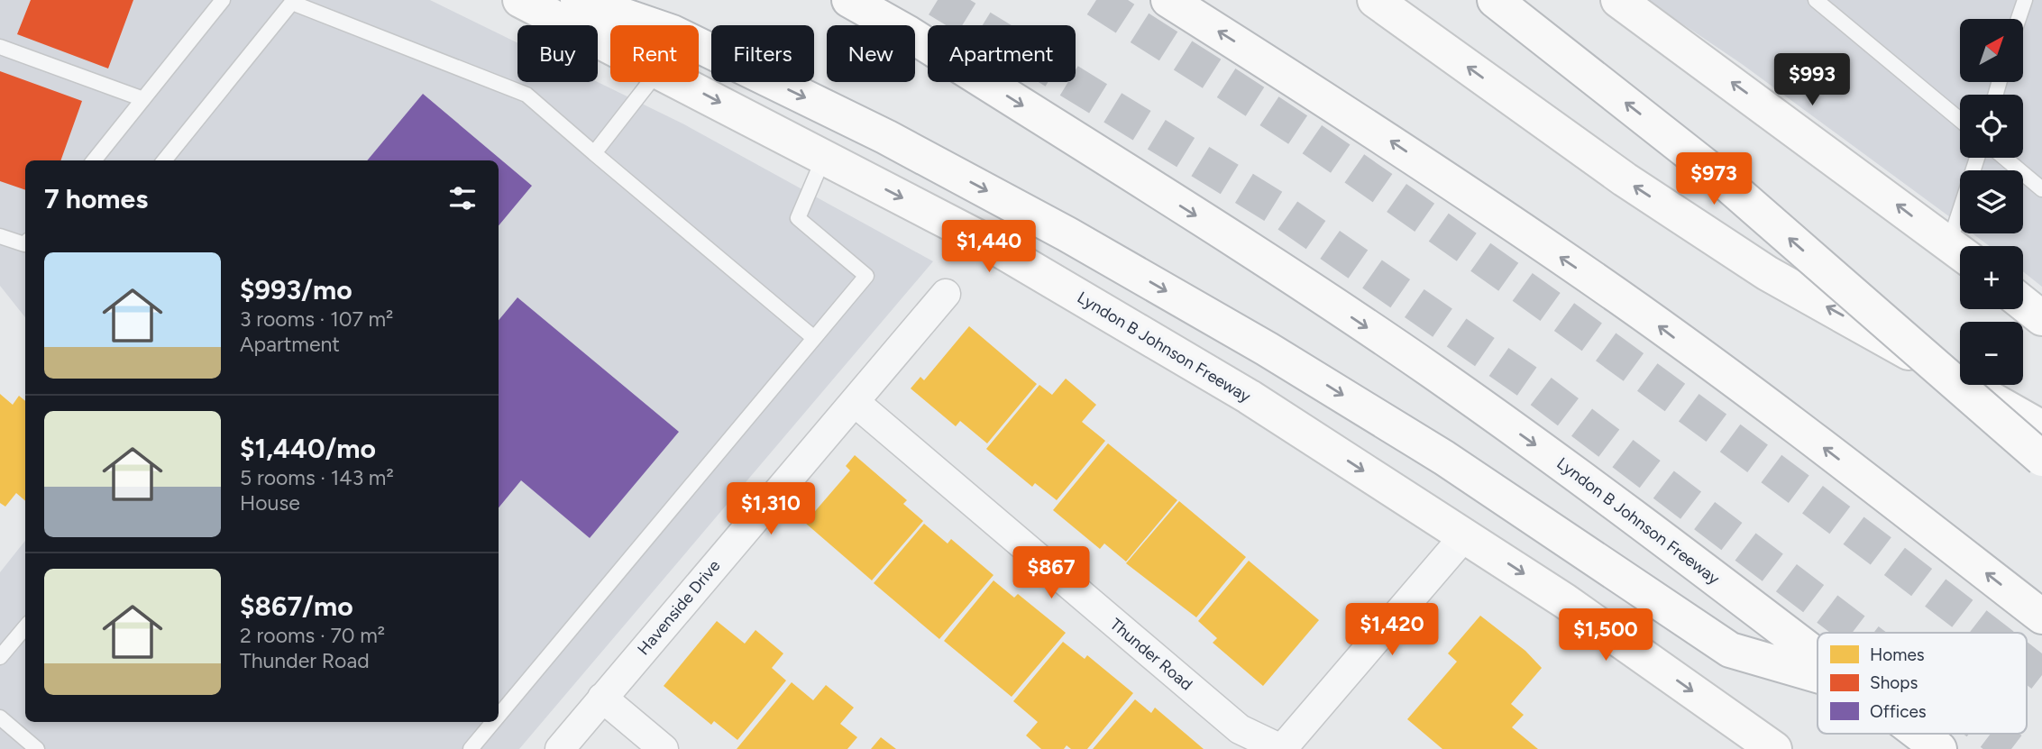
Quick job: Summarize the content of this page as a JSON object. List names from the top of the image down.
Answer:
{
  "streets": {
    "main road": ["Lyndon B Johnson Freeway"],
    "street": ["Havenside Drive", "Thunder Road"]
  },
  "crossings": [
    ["Havenside Drive", "Thunder Road"]
  ],
  "legend": ["Homes", "Shops", "Offices"],
  "north": "top right",
  "page": {
    "map_buttons": ["+", "−"],
    "chip": [
      "Buy",
      "Rent",
      "Filters",
      "New",
      "Apartment"
    ],
    "price": [
      "$993",
      "$973",
      "$1,440",
      "$1,310",
      "$867",
      "$1,420",
      "$1,500"
    ],
    "heading": "7 homes",
    "list": [
      {
        "name": "$993/mo",
        "note": "3 rooms · 107 m² · Apartment"
      },
      {
        "name": "$1,440/mo",
        "note": "5 rooms · 143 m² · House"
      },
      {
        "name": "$867/mo",
        "note": "2 rooms · 70 m² · Thunder Road"
      }
    ]
  }
}
